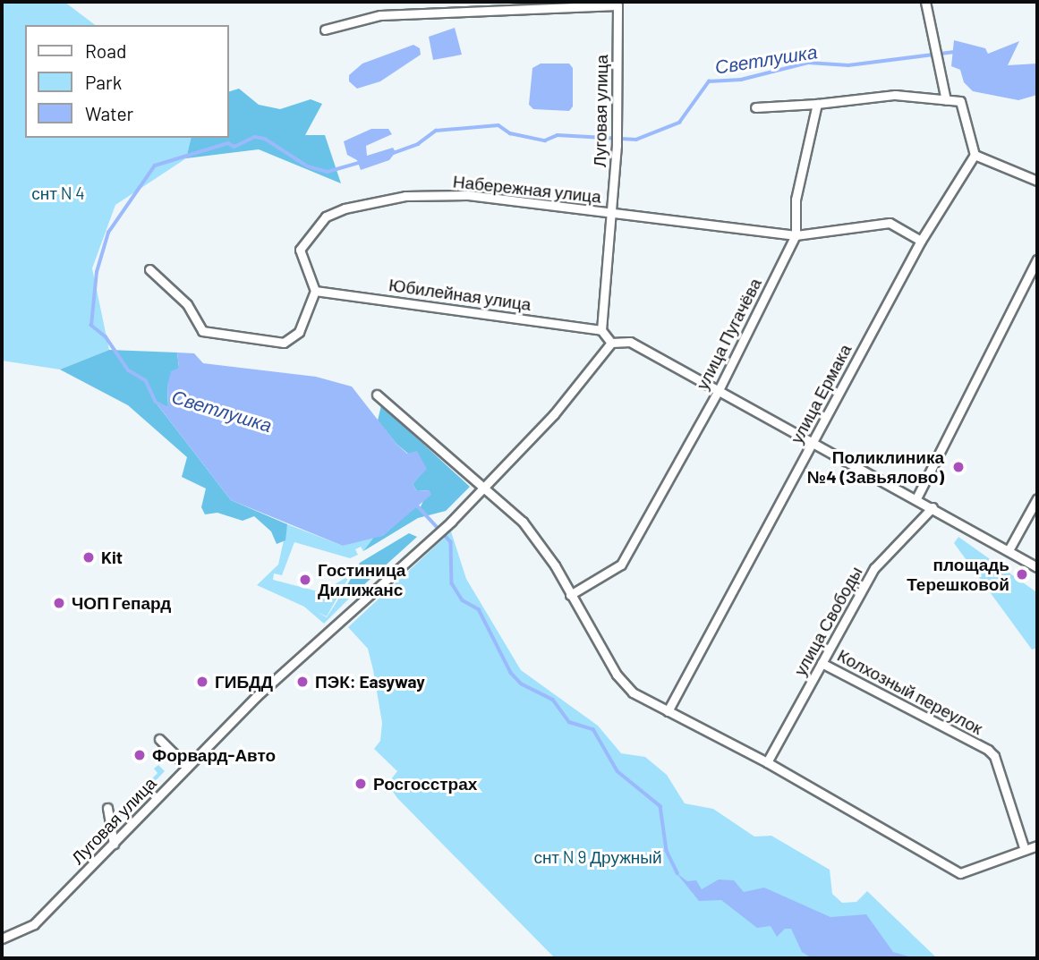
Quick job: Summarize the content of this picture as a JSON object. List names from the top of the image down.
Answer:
{
  "streets": {
    "street": [
      "Луговая улица",
      "Набережная улица",
      "Юбилейная улица",
      "улица Пугачёва",
      "улица Ермака",
      "улица Свободы",
      "Колхозный переулок"
    ]
  },
  "crossings": [
    ["Луговая улица", "Набережная улица"],
    ["Луговая улица", "Юбилейная улица"],
    ["Набережная улица", "Юбилейная улица"],
    ["Набережная улица", "улица Пугачёва"],
    ["Набережная улица", "улица Ермака"],
    ["улица Свободы", "Колхозный переулок"]
  ],
  "water": ["Светлушка"],
  "parks": ["снт N 4", "снт N 9 Дружный"],
  "places": [
    "Поликлиника №4 (Завьялово)",
    "Kit",
    "площадь Терешковой",
    "Гостиница Дилижанс",
    "ЧОП Гепард",
    "ГИБДД",
    "ПЭК: Easyway",
    "Форвард-Авто",
    "Росгосстрах"
  ],
  "legend": ["Road", "Park", "Water"]
}
